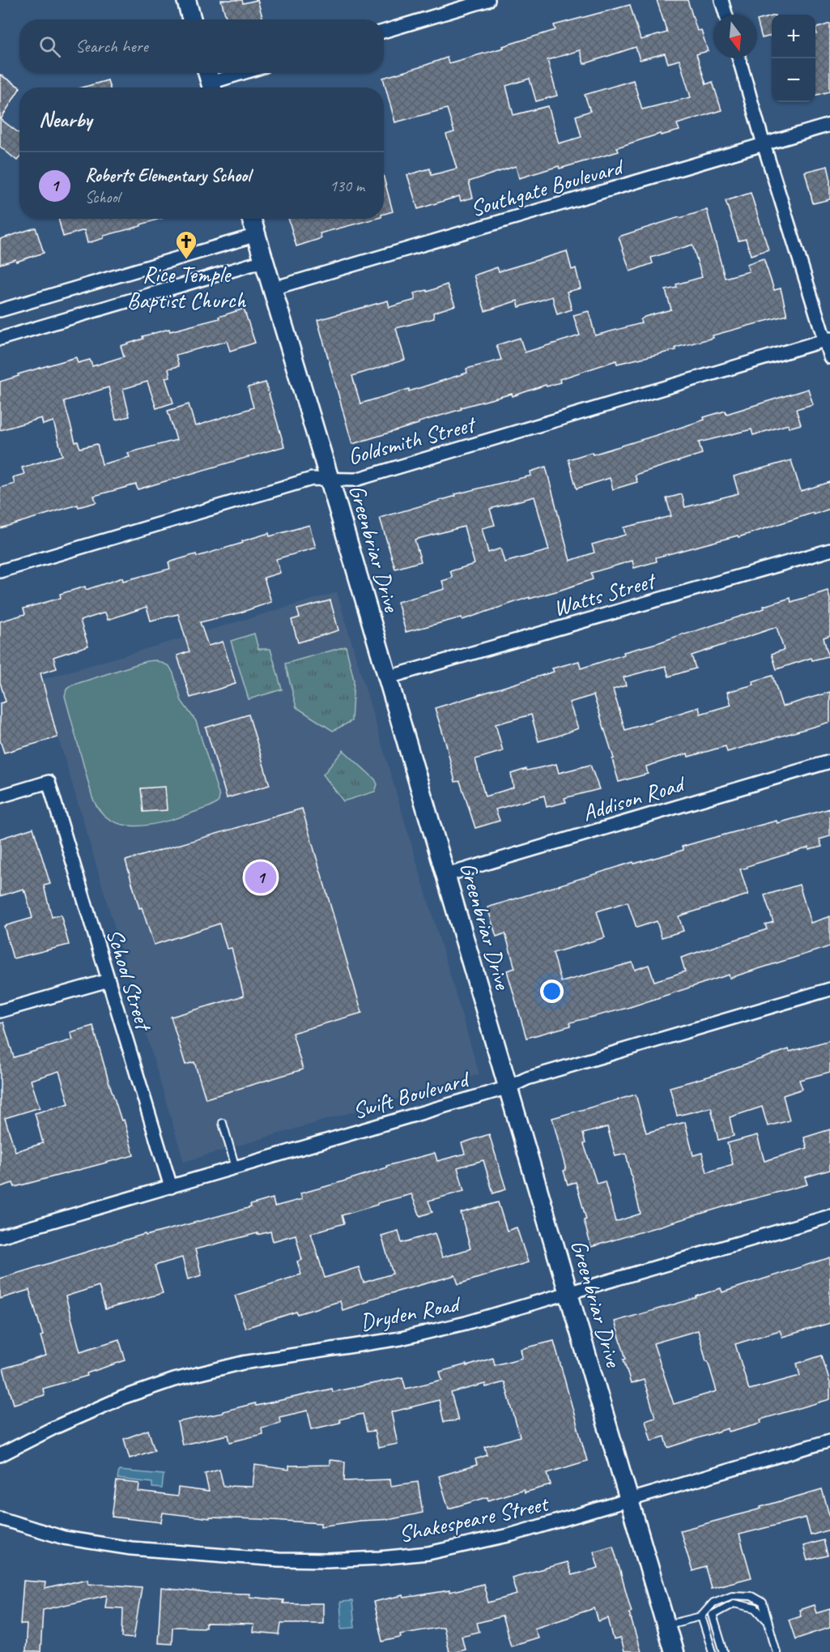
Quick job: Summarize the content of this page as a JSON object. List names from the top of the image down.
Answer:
{
  "streets": {
    "main road": ["Greenbriar Drive"],
    "street": [
      "Southgate Boulevard",
      "Goldsmith Street",
      "Watts Street",
      "Addison Road",
      "School Street",
      "Swift Boulevard",
      "Dryden Road",
      "Shakespeare Street"
    ]
  },
  "crossings": [
    ["Southgate Boulevard", "Greenbriar Drive"],
    ["Goldsmith Street", "Greenbriar Drive"],
    ["Greenbriar Drive", "Watts Street"],
    ["Greenbriar Drive", "Addison Road"],
    ["Greenbriar Drive", "Swift Boulevard"],
    ["Greenbriar Drive", "Dryden Road"],
    ["Greenbriar Drive", "Shakespeare Street"],
    ["School Street", "Swift Boulevard"]
  ],
  "places": {
    "church": ["Rice Temple Baptist Church"]
  },
  "north": "bottom",
  "page": {
    "map_buttons": ["+", "−"],
    "search": "Search here",
    "heading": "Nearby",
    "list": [
      {
        "mark": "1",
        "name": "Roberts Elementary School",
        "note": "School",
        "value": "130 m"
      }
    ],
    "pins": "1"
  }
}
